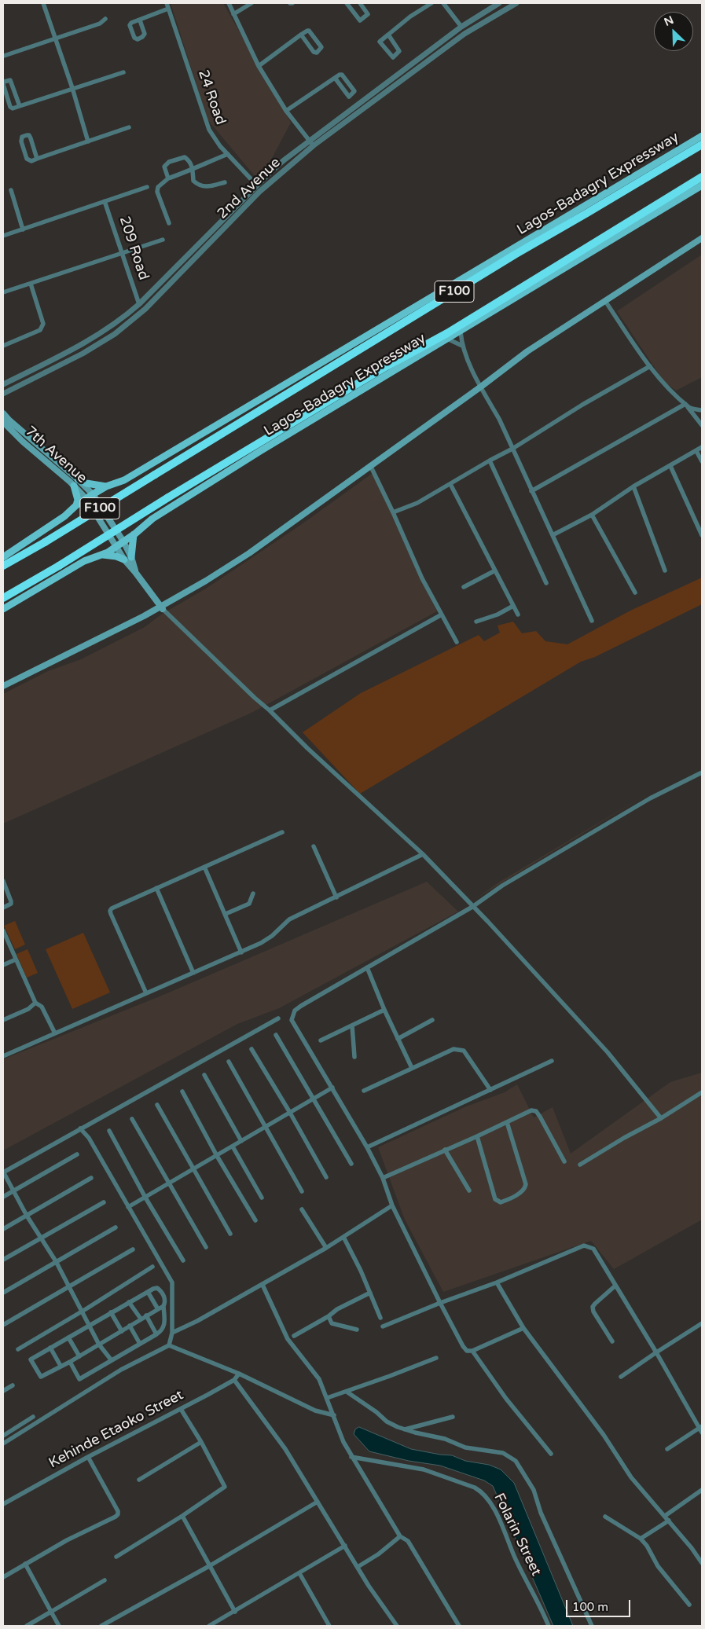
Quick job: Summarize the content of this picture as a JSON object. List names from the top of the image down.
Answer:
{
  "streets": {
    "highway": ["Lagos-Badagry Expressway", "F100"],
    "main road": ["7th Avenue"],
    "street": [
      "24 Road",
      "2nd Avenue",
      "209 Road",
      "Kehinde Etaoko Street",
      "Folarin Street"
    ]
  },
  "crossings": [
    ["24 Road", "2nd Avenue"],
    ["Lagos-Badagry Expressway", "7th Avenue"],
    ["2nd Avenue", "209 Road"]
  ],
  "scale_bar": "100 m",
  "north": "top left"
}
